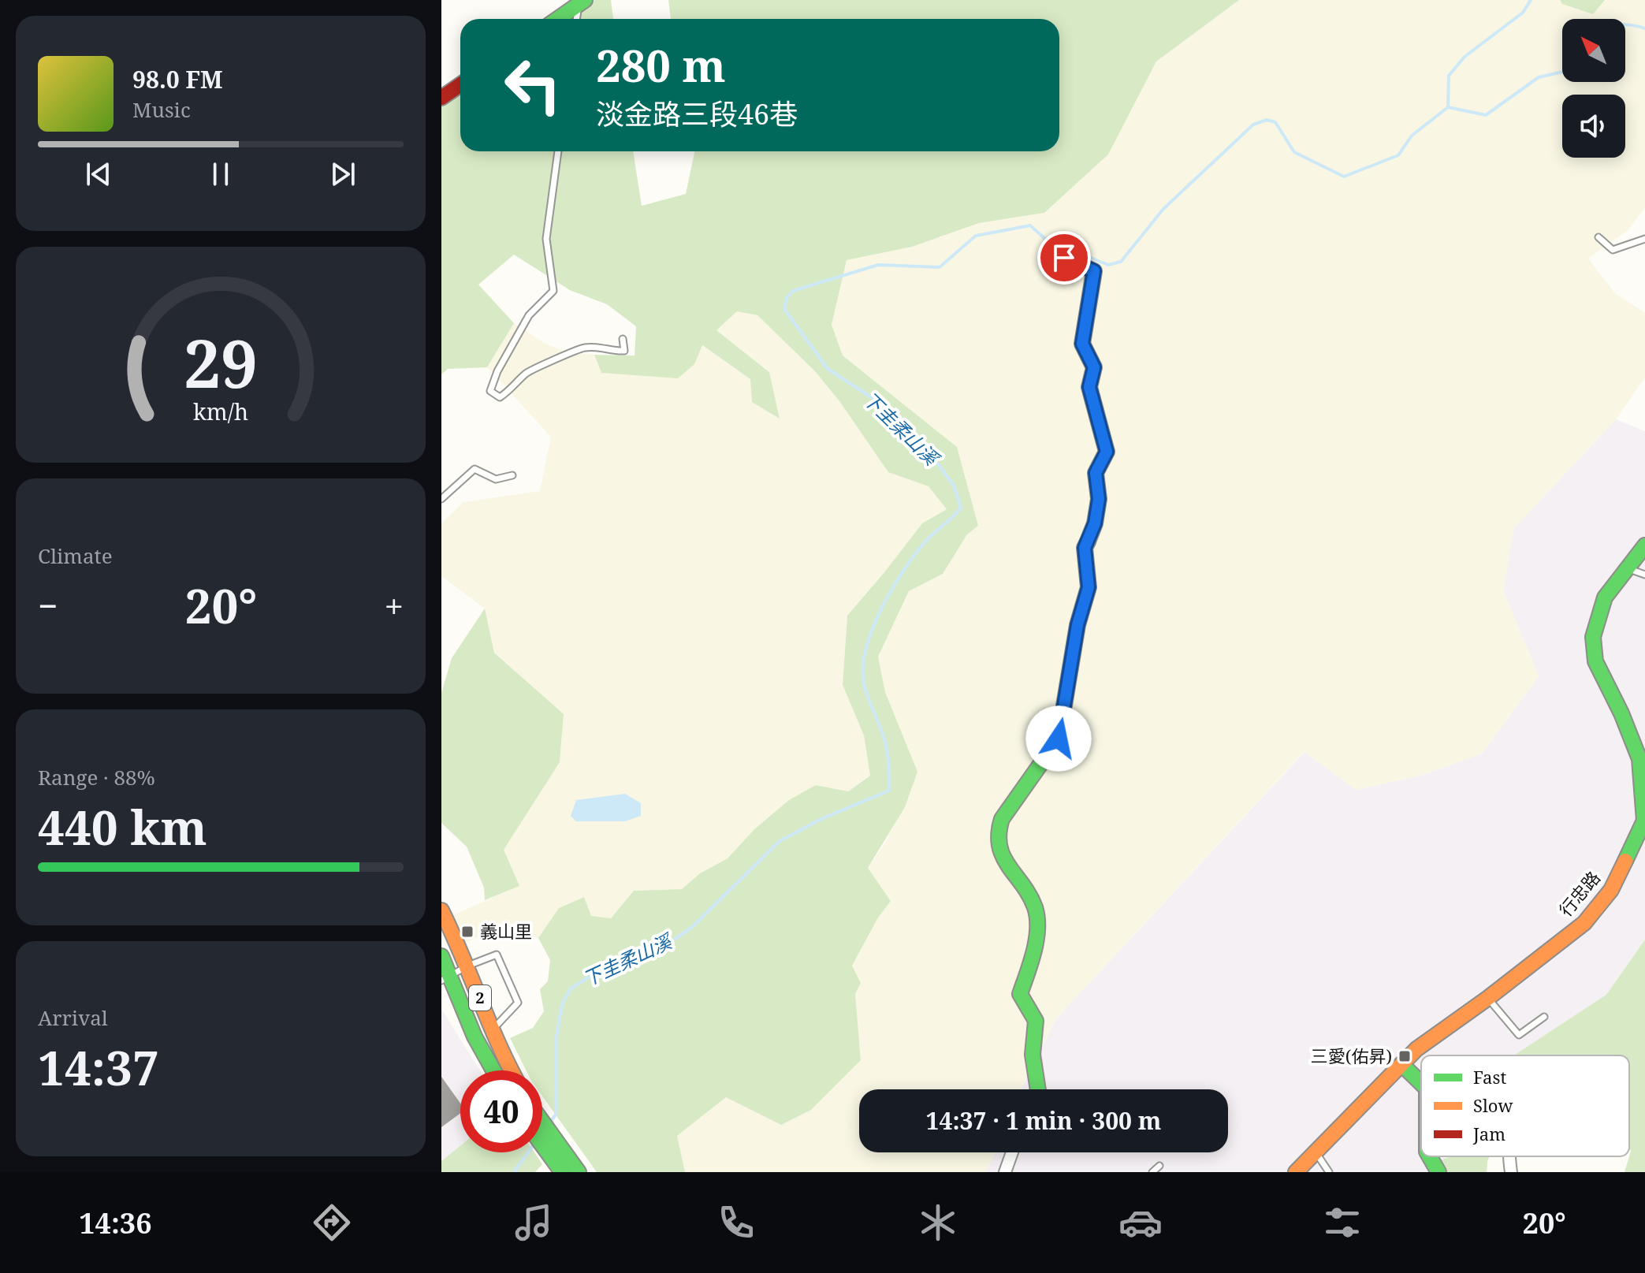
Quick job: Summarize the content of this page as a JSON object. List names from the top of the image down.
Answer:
{
  "streets": {
    "street": ["行忠路", "2"]
  },
  "water": ["下圭柔山溪"],
  "places": {
    "transit": ["義山里", "三愛(佑昇)"]
  },
  "legend": ["Fast", "Slow", "Jam"],
  "north": "top left",
  "page": {
    "turn": ["280 m", "淡金路三段46巷"],
    "song": ["98.0 FM", "Music"],
    "tile": [
      "Climate",
      ["Range · 88%", "440 km"],
      ["Arrival", "14:37"]
    ],
    "heat": ["−", "20°", "+"],
    "limit": "40",
    "trip": "14:37 · 1 min · 300 m",
    "tabs": ["14:36", "20°"],
    "gauge": ["29", "km/h"]
  }
}
